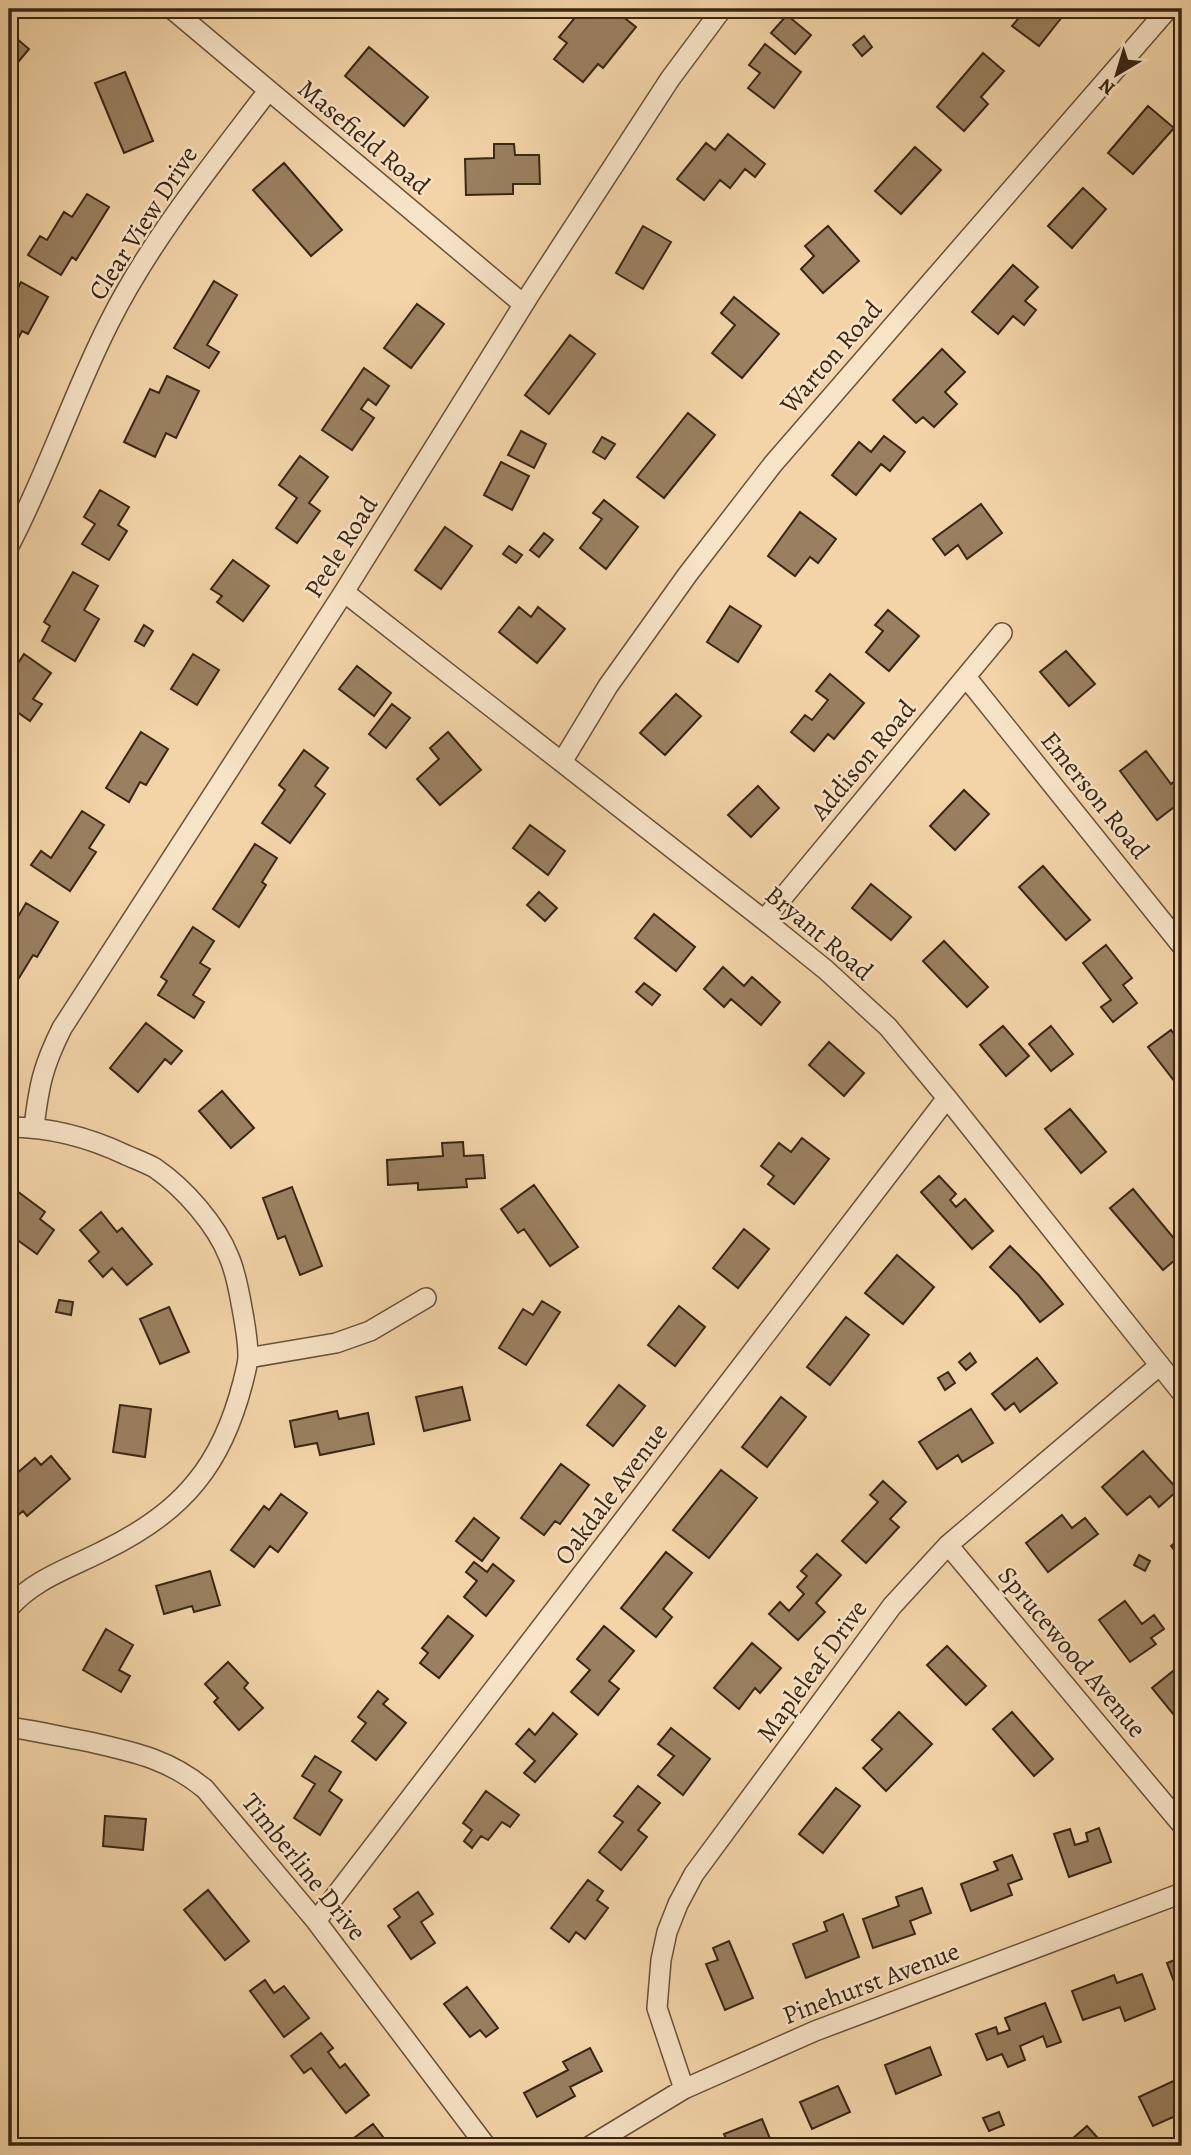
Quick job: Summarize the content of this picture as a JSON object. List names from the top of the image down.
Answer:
{
  "streets": {
    "street": [
      "Masefield Road",
      "Clear View Drive",
      "Warton Road",
      "Peele Road",
      "Addison Road",
      "Emerson Road",
      "Bryant Road",
      "Oakdale Avenue",
      "Sprucewood Avenue",
      "Mapleleaf Drive",
      "Timberline Drive",
      "Pinehurst Avenue"
    ]
  },
  "crossings": [
    ["Masefield Road", "Clear View Drive"],
    ["Masefield Road", "Peele Road"],
    ["Warton Road", "Bryant Road"],
    ["Peele Road", "Bryant Road"],
    ["Addison Road", "Emerson Road"],
    ["Addison Road", "Bryant Road"],
    ["Bryant Road", "Oakdale Avenue"],
    ["Bryant Road", "Mapleleaf Drive"],
    ["Oakdale Avenue", "Timberline Drive"],
    ["Sprucewood Avenue", "Mapleleaf Drive"],
    ["Mapleleaf Drive", "Pinehurst Avenue"]
  ],
  "north": "bottom left"
}
